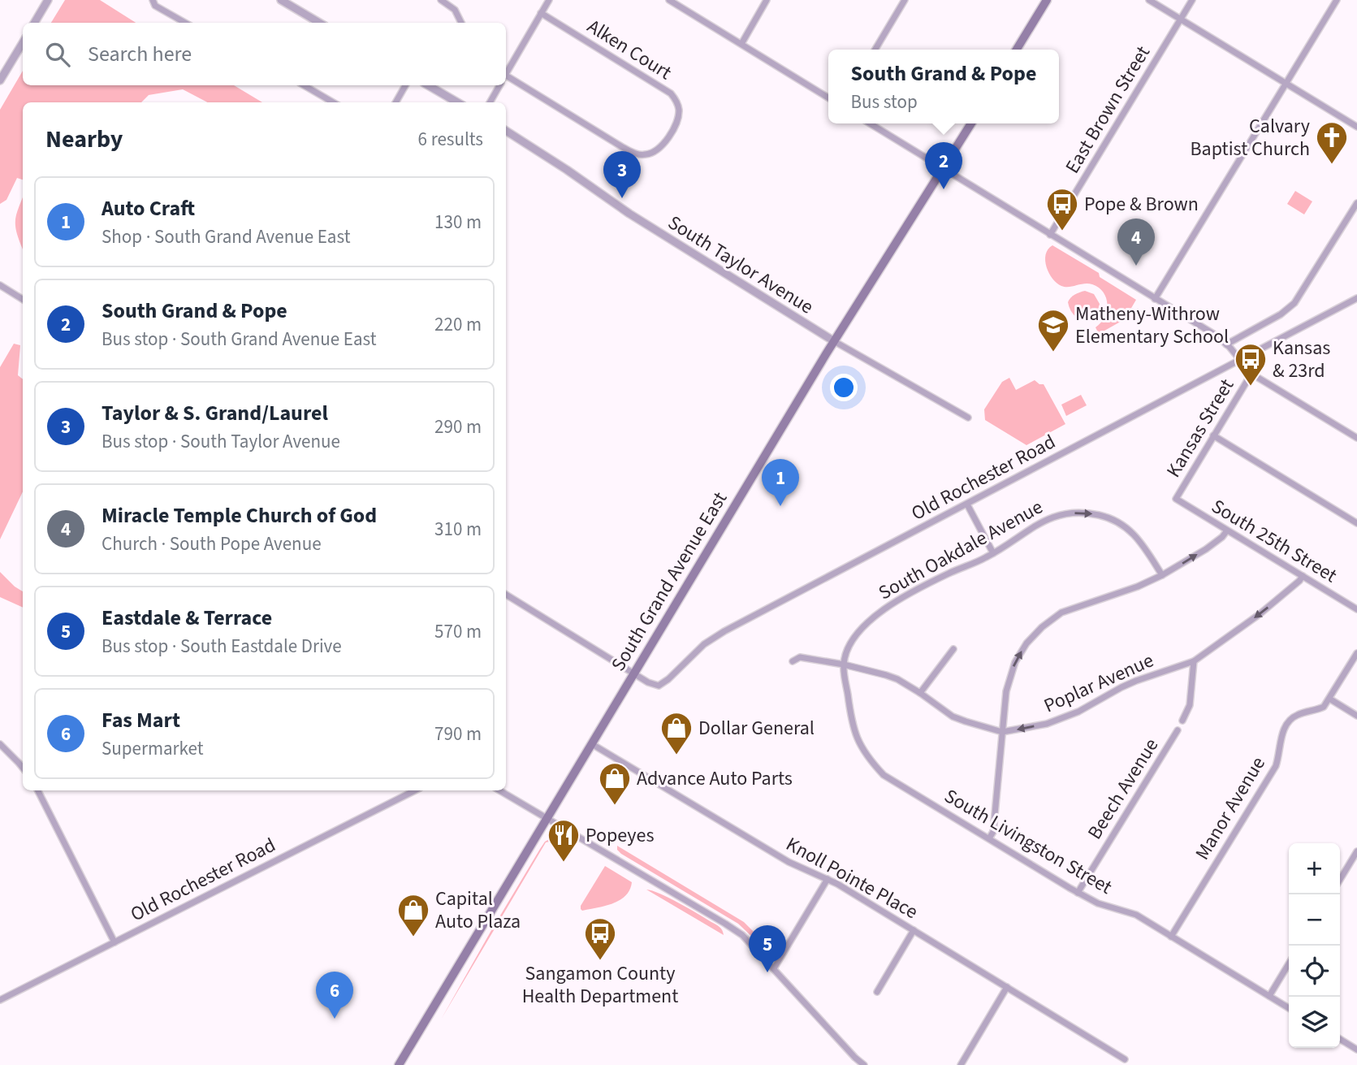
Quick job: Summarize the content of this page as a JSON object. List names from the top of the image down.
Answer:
{
  "streets": {
    "main road": ["South Grand Avenue East"],
    "street": [
      "Alken Court",
      "East Brown Street",
      "South Taylor Avenue",
      "Kansas Street",
      "Old Rochester Road",
      "South 25th Street",
      "South Oakdale Avenue",
      "Poplar Avenue",
      "Beech Avenue",
      "Manor Avenue",
      "South Livingston Street",
      "Knoll Pointe Place"
    ]
  },
  "crossings": [
    ["South Taylor Avenue", "South Grand Avenue East"],
    ["Kansas Street", "South 25th Street"],
    ["Old Rochester Road", "South Grand Avenue East"],
    ["South 25th Street", "Poplar Avenue"],
    ["South Oakdale Avenue", "Poplar Avenue"],
    ["South Oakdale Avenue", "South Livingston Street"],
    ["South Grand Avenue East", "Knoll Pointe Place"],
    ["Poplar Avenue", "South Livingston Street"],
    ["Beech Avenue", "South Livingston Street"],
    ["Manor Avenue", "South Livingston Street"]
  ],
  "one_way": ["South Oakdale Avenue", "Poplar Avenue"],
  "places": {
    "church": ["Calvary Baptist Church"],
    "bus stop": ["Pope & Brown", "Kansas & 23rd", "Sangamon County Health Department"],
    "school or university": ["Matheny-Withrow Elementary School"],
    "shop": ["Dollar General", "Advance Auto Parts", "Capital Auto Plaza"],
    "restaurant": ["Popeyes"]
  },
  "page": {
    "search": "Search here",
    "popup": ["South Grand & Pope", "Bus stop"],
    "heading": ["Nearby", "6 results"],
    "pins": [
      "2",
      "3",
      "4",
      "1",
      "5",
      "6"
    ],
    "list": [
      {
        "mark": "1",
        "name": "Auto Craft",
        "note": "Shop · South Grand Avenue East",
        "value": "130 m"
      },
      {
        "mark": "2",
        "name": "South Grand & Pope",
        "note": "Bus stop · South Grand Avenue East",
        "value": "220 m"
      },
      {
        "mark": "3",
        "name": "Taylor & S. Grand/Laurel",
        "note": "Bus stop · South Taylor Avenue",
        "value": "290 m"
      },
      {
        "mark": "4",
        "name": "Miracle Temple Church of God",
        "note": "Church · South Pope Avenue",
        "value": "310 m"
      },
      {
        "mark": "5",
        "name": "Eastdale & Terrace",
        "note": "Bus stop · South Eastdale Drive",
        "value": "570 m"
      },
      {
        "mark": "6",
        "name": "Fas Mart",
        "note": "Supermarket",
        "value": "790 m"
      }
    ],
    "map_buttons": ["+", "−"]
  }
}
